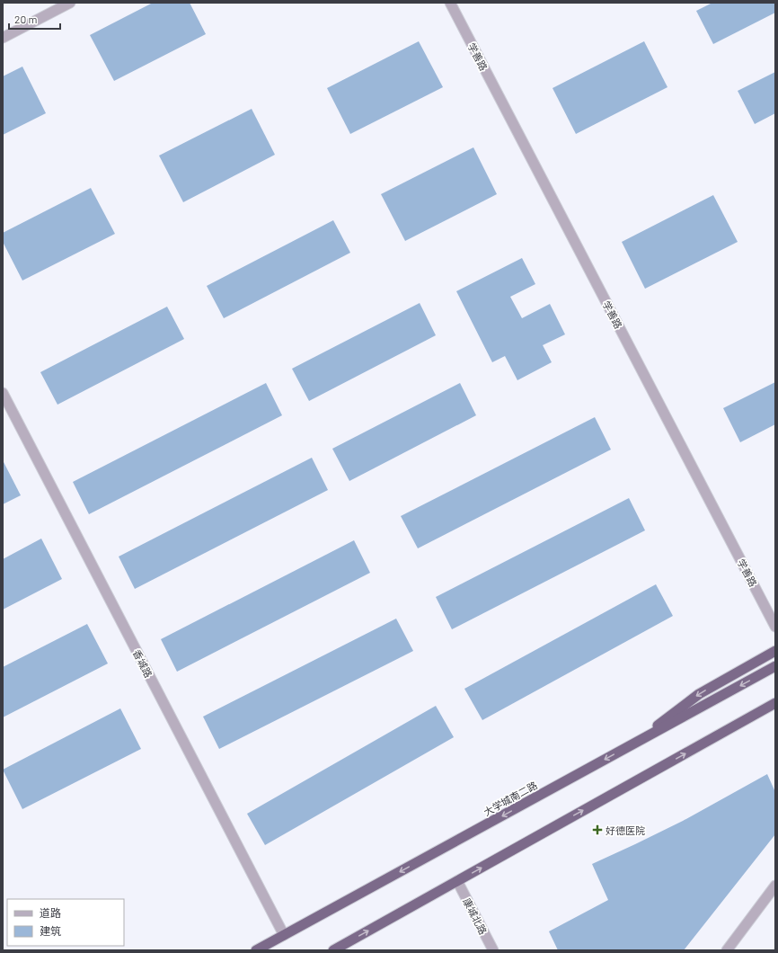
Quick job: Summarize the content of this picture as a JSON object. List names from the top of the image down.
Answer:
{
  "streets": {
    "highway": ["大学城南二路"],
    "street": ["学善路", "香城路", "康城北路"]
  },
  "crossings": [
    ["香城路", "大学城南二路"]
  ],
  "places": {
    "health": ["好德医院"]
  },
  "legend": ["道路", "建筑"],
  "scale_bar": "20 m"
}
